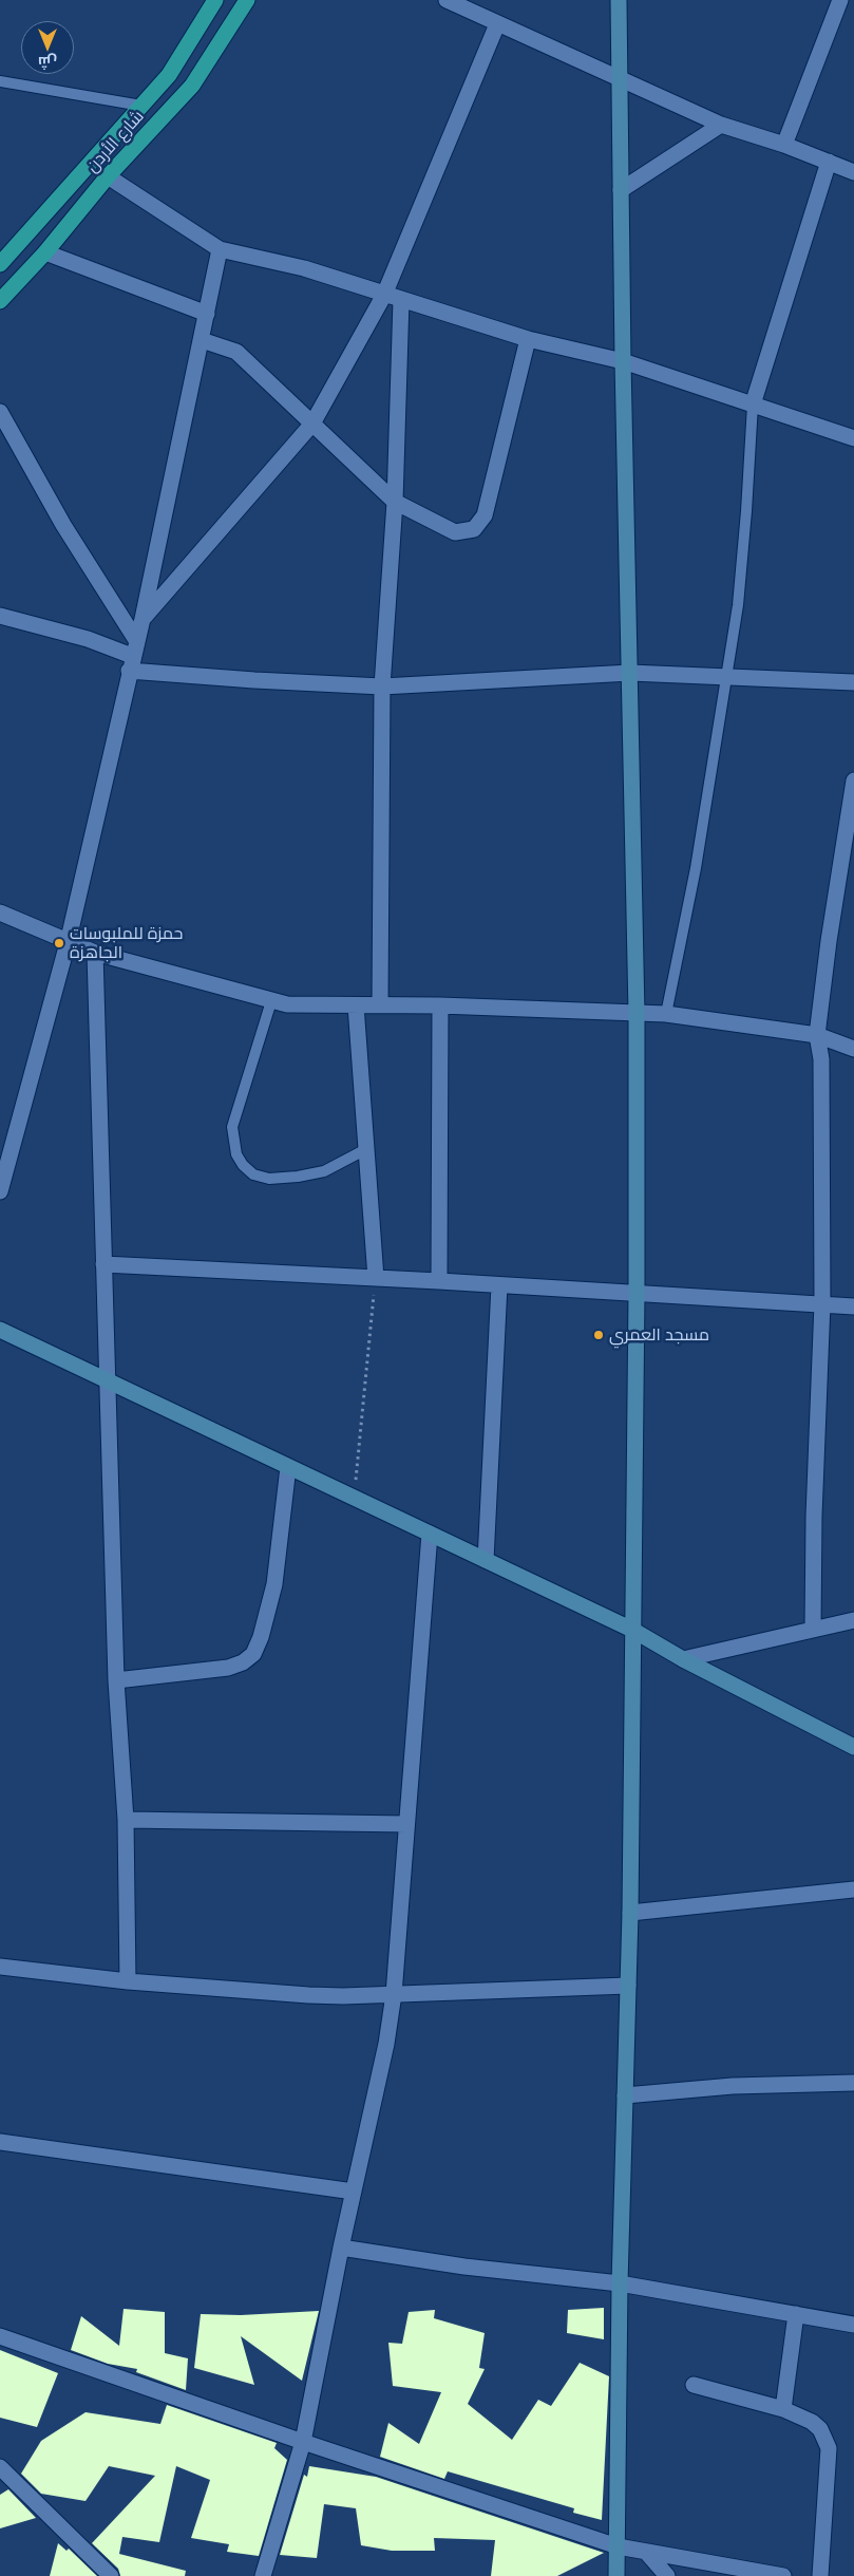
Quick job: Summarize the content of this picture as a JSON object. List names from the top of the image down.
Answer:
{
  "streets": {
    "highway": ["شارع الأردن"]
  },
  "places": ["حمزة للملبوسات الجاهزة", "مسجد العمري"],
  "north": "bottom"
}
